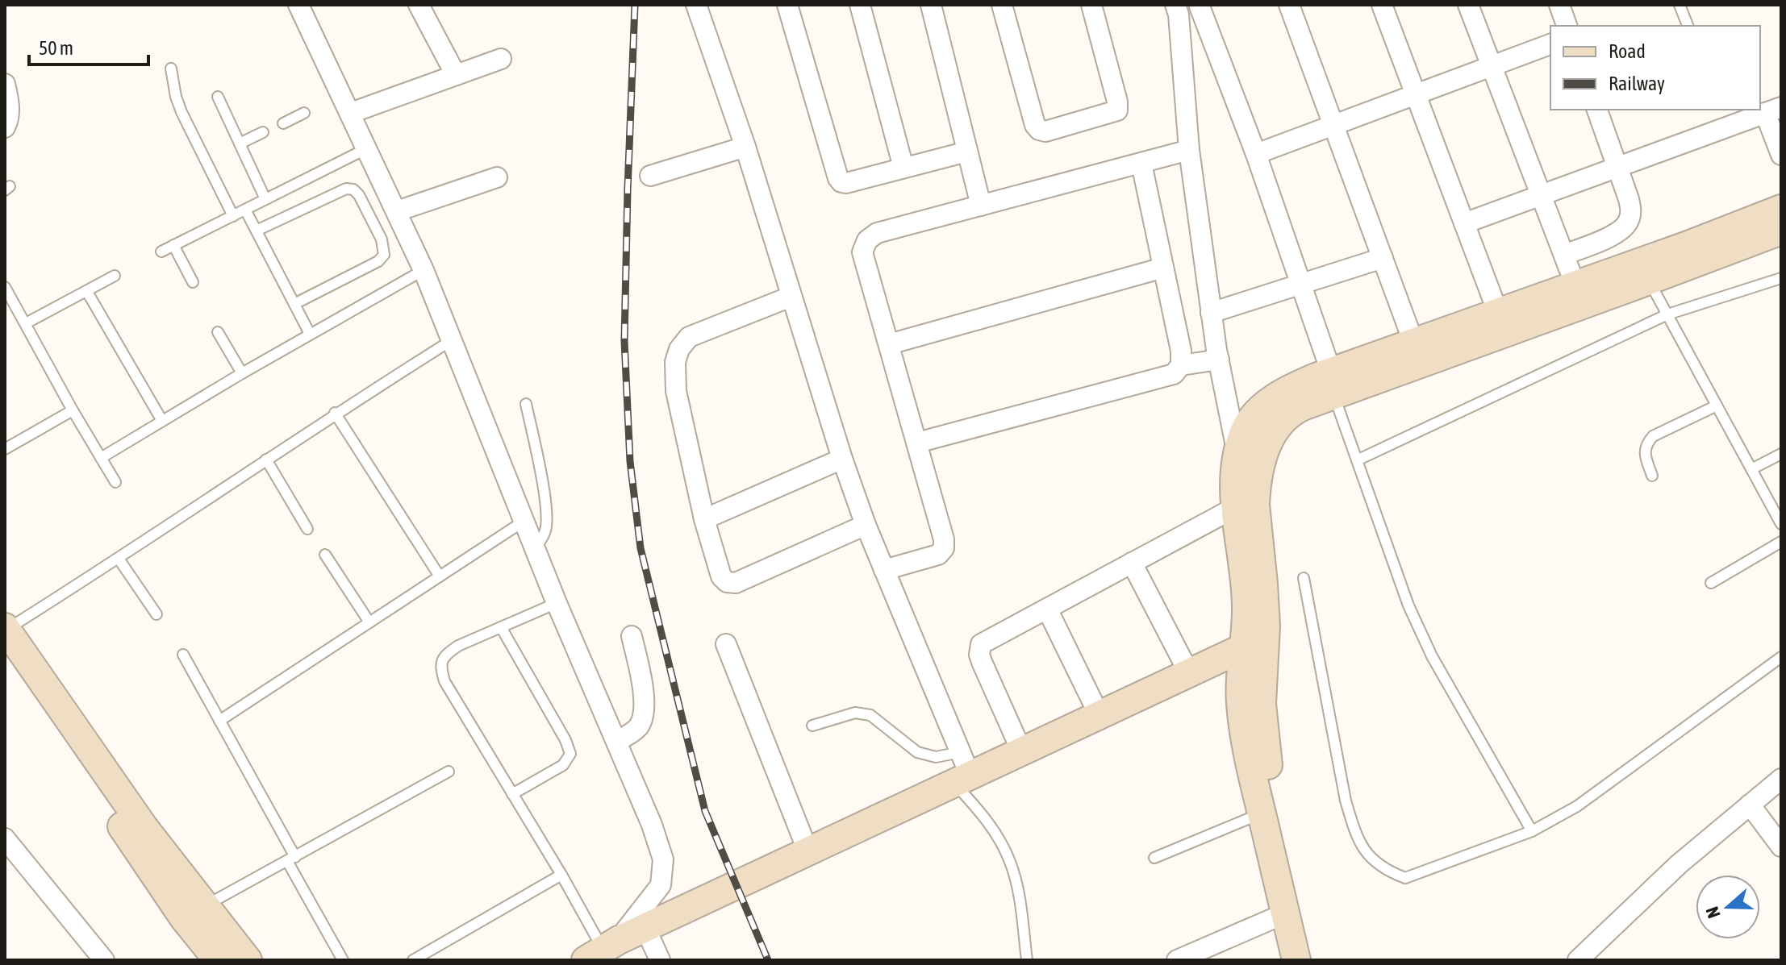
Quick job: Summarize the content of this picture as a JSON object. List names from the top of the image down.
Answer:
{
  "legend": ["Road", "Railway"],
  "scale_bar": "50 m",
  "north": "left"
}
